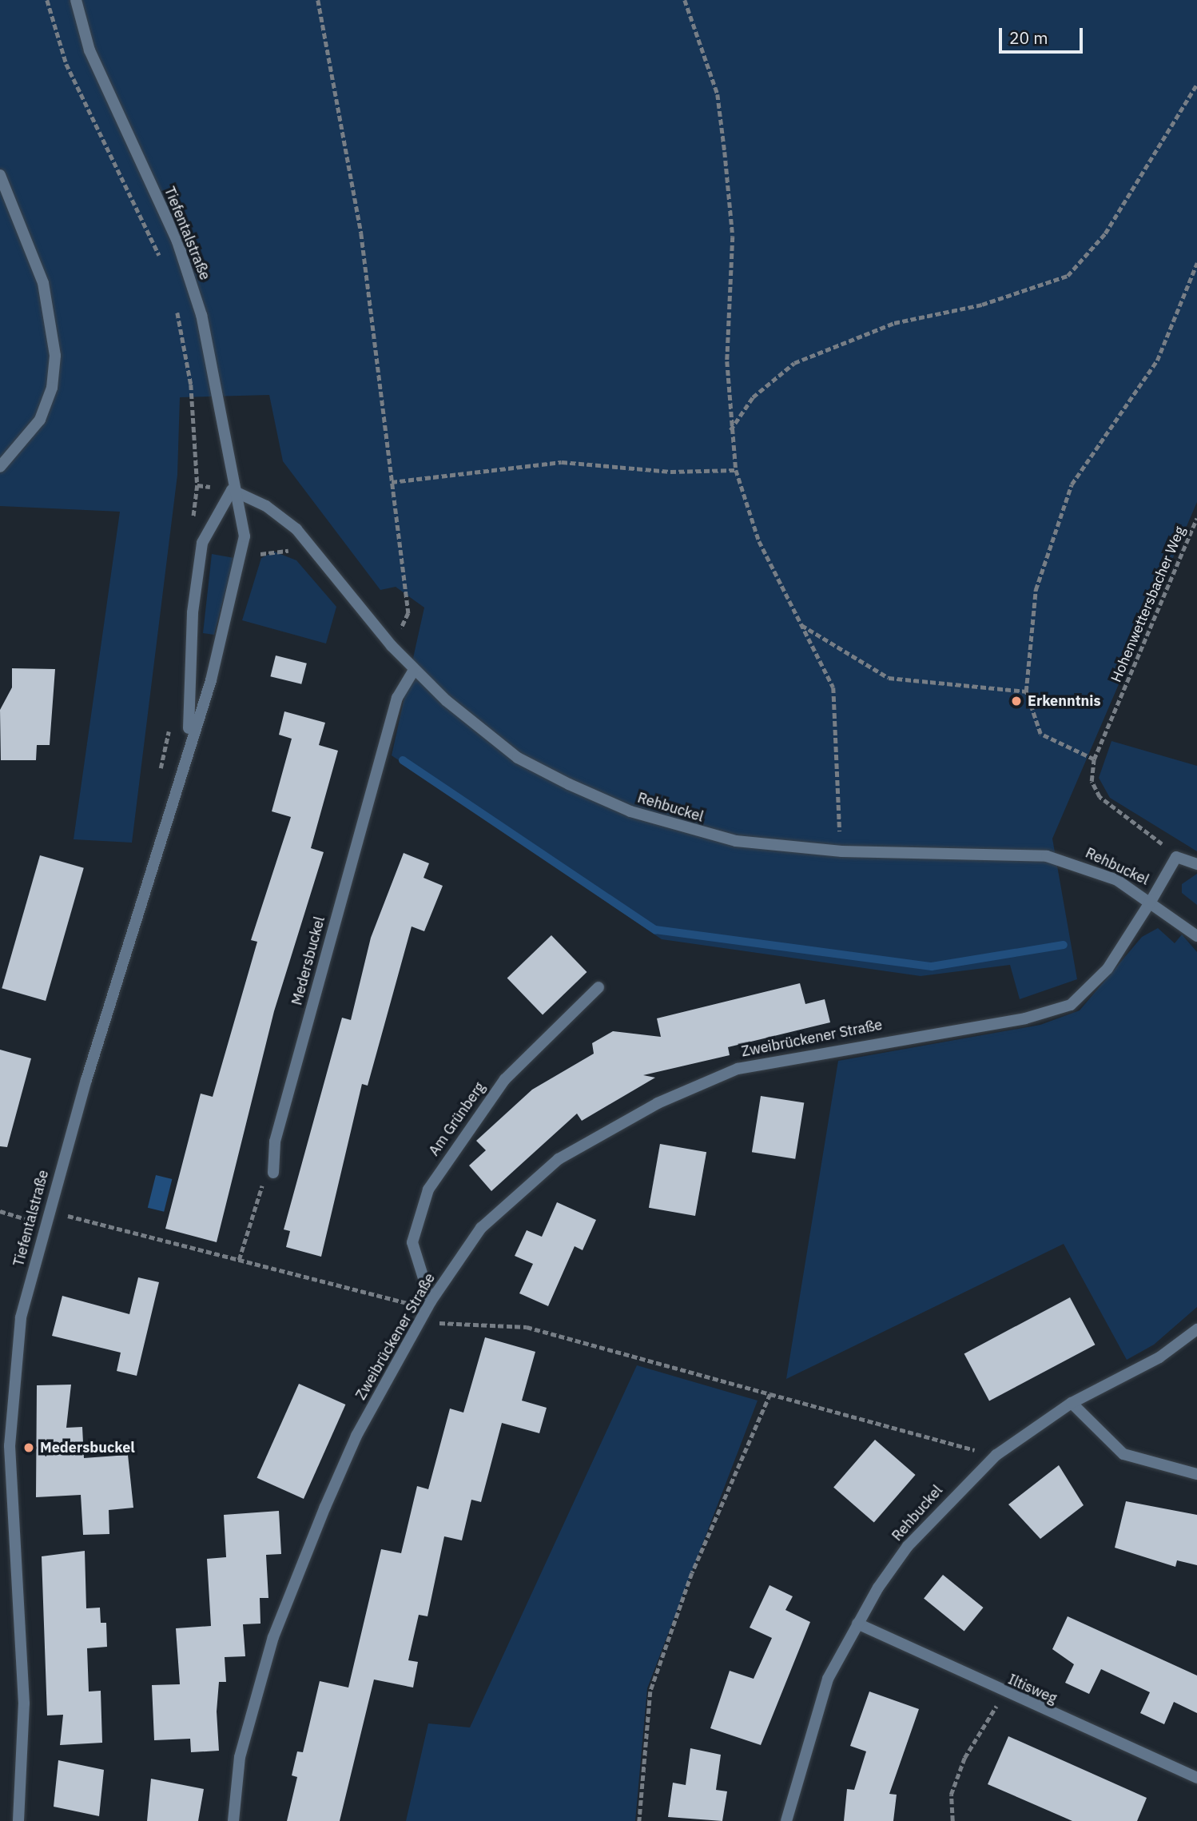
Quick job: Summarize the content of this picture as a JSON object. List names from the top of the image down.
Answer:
{
  "streets": {
    "street": [
      "Tiefentalstraße",
      "Rehbuckel",
      "Medersbuckel",
      "Zweibrückener Straße",
      "Am Grünberg",
      "Iltisweg"
    ],
    "path": ["Hohenwettersbacher Weg"]
  },
  "crossings": [
    ["Tiefentalstraße", "Rehbuckel"],
    ["Hohenwettersbacher Weg", "Zweibrückener Straße"],
    ["Rehbuckel", "Medersbuckel"],
    ["Rehbuckel", "Zweibrückener Straße"],
    ["Rehbuckel", "Iltisweg"],
    ["Zweibrückener Straße", "Am Grünberg"]
  ],
  "places": ["Erkenntnis", "Medersbuckel"],
  "scale_bar": "20 m"
}
